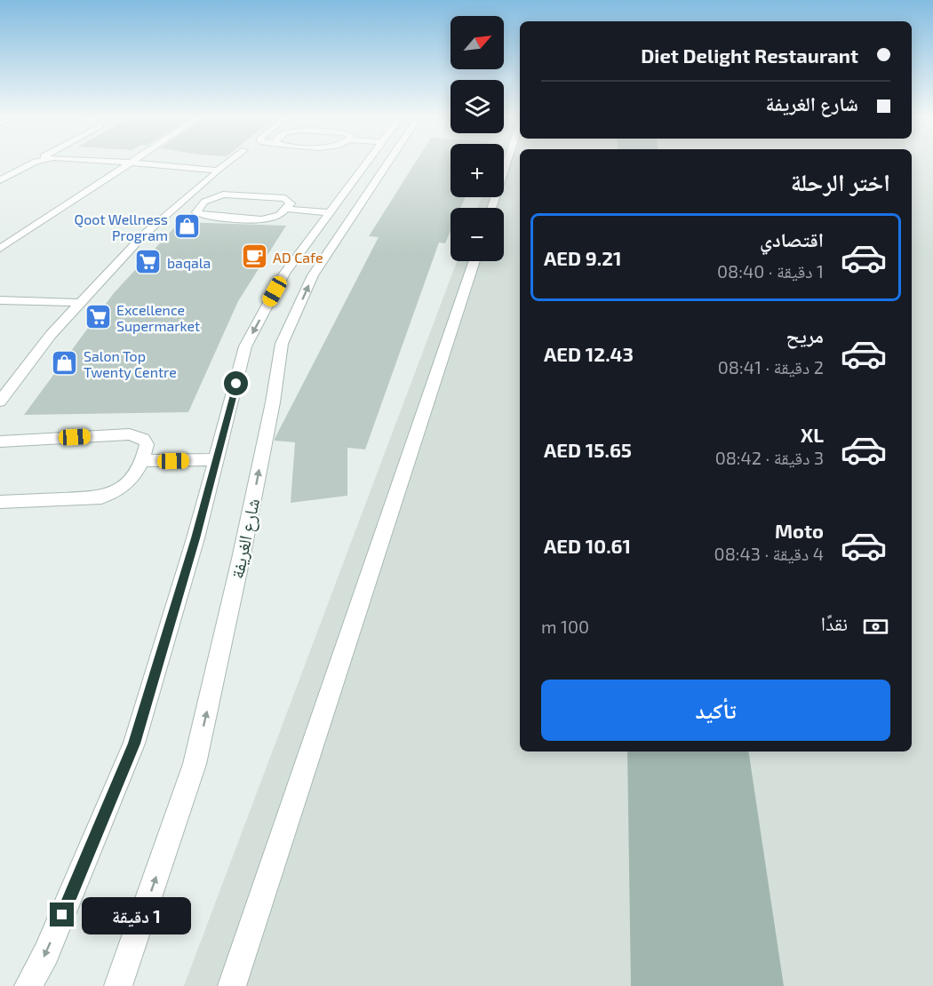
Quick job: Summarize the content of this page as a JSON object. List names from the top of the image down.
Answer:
{
  "streets": {
    "street": ["شارع الغريفة"]
  },
  "places": {
    "shop": ["Qoot Wellness Program", "Salon Top Twenty Centre"],
    "cafe": ["AD Cafe"],
    "supermarket": ["baqala", "Excellence Supermarket"]
  },
  "north": "top right",
  "page": {
    "map_buttons": ["+", "−"],
    "banner": ["Diet Delight Restaurant", "شارع الغريفة"],
    "heading": "اختر الرحلة",
    "list": [
      {
        "name": "اقتصادي",
        "note": "1 دقيقة · 08:40",
        "value": "AED 9.21"
      },
      {
        "name": "مريح",
        "note": "2 دقيقة · 08:41",
        "value": "AED 12.43"
      },
      {
        "name": "XL",
        "note": "3 دقيقة · 08:42",
        "value": "AED 15.65"
      },
      {
        "name": "Moto",
        "note": "4 دقيقة · 08:43",
        "value": "AED 10.61"
      }
    ],
    "pay": ["نقدًا", "100 m"],
    "buttons": "تأكيد",
    "bubble": "1 دقيقة"
  }
}
